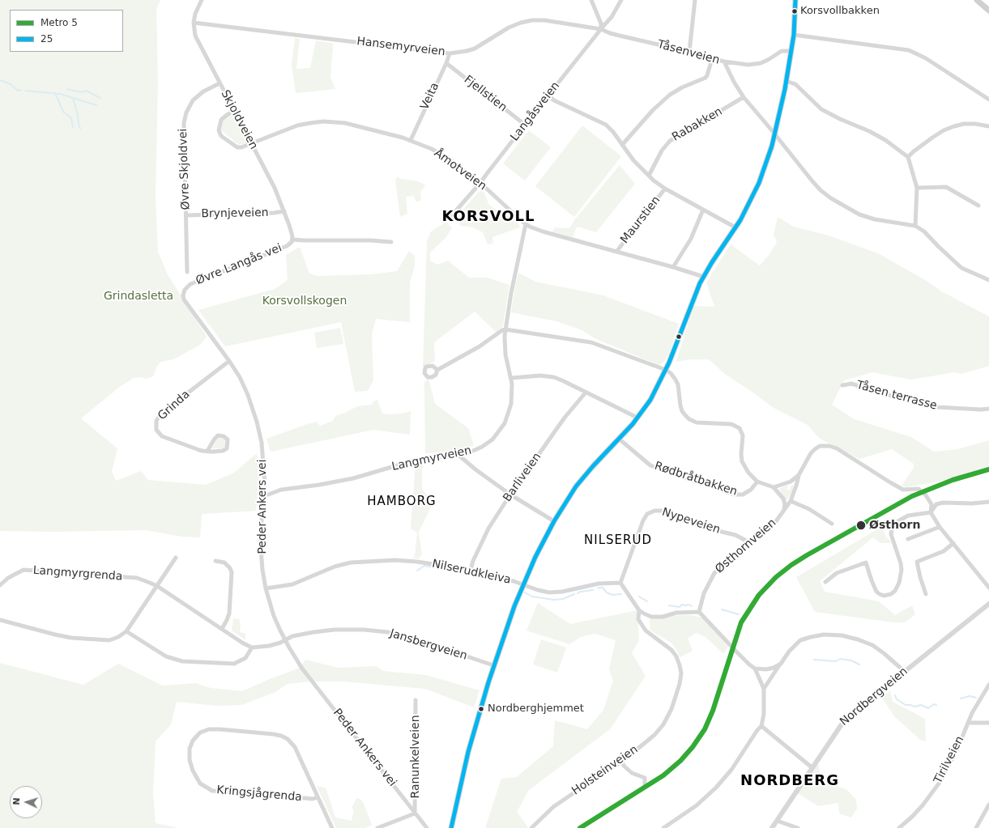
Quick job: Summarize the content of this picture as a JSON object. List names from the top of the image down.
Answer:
{
  "streets": {
    "street": [
      "Hansemyrveien",
      "Tåsenveien",
      "Fjellstien",
      "Veita",
      "Langåsveien",
      "Skjoldveien",
      "Rabakken",
      "Øvre Skjoldvei",
      "Åmotveien",
      "Brynjeveien",
      "Maurstien",
      "Øvre Langås vei",
      "Tåsen terrasse",
      "Grinda",
      "Langmyrveien",
      "Barliveien",
      "Rødbråtbakken",
      "Peder Ankers vei",
      "Nypeveien",
      "Østhornveien",
      "Nilserudkleiva",
      "Langmyrgrenda",
      "Jansbergveien",
      "Nordbergveien",
      "Ranunkelveien",
      "Tirilveien",
      "Holsteinveien",
      "Kringsjågrenda"
    ]
  },
  "crossings": [
    ["Hansemyrveien", "Tåsenveien"],
    ["Hansemyrveien", "Veita"],
    ["Hansemyrveien", "Langåsveien"],
    ["Hansemyrveien", "Skjoldveien"],
    ["Tåsenveien", "Langåsveien"],
    ["Tåsenveien", "Rabakken"],
    ["Fjellstien", "Veita"],
    ["Fjellstien", "Langåsveien"],
    ["Veita", "Åmotveien"],
    ["Langåsveien", "Åmotveien"],
    ["Skjoldveien", "Øvre Skjoldvei"],
    ["Skjoldveien", "Åmotveien"],
    ["Skjoldveien", "Brynjeveien"],
    ["Skjoldveien", "Øvre Langås vei"],
    ["Øvre Skjoldvei", "Brynjeveien"],
    ["Åmotveien", "Maurstien"],
    ["Åmotveien", "Langmyrveien"],
    ["Øvre Langås vei", "Peder Ankers vei"],
    ["Grinda", "Peder Ankers vei"],
    ["Langmyrveien", "Peder Ankers vei"],
    ["Barliveien", "Nilserudkleiva"],
    ["Peder Ankers vei", "Nilserudkleiva"],
    ["Peder Ankers vei", "Jansbergveien"],
    ["Peder Ankers vei", "Ranunkelveien"],
    ["Nypeveien", "Østhornveien"],
    ["Nypeveien", "Nilserudkleiva"]
  ],
  "districts": [
    "KORSVOLL",
    "HAMBORG",
    "NILSERUD",
    "NORDBERG"
  ],
  "parks": ["Grindasletta", "Korsvollskogen"],
  "places": ["Korsvollbakken", "Østhorn", "Nordberghjemmet"],
  "lines": ["transit line 25", "metro line 5"],
  "legend": ["Metro 5", "25"],
  "north": "left"
}
